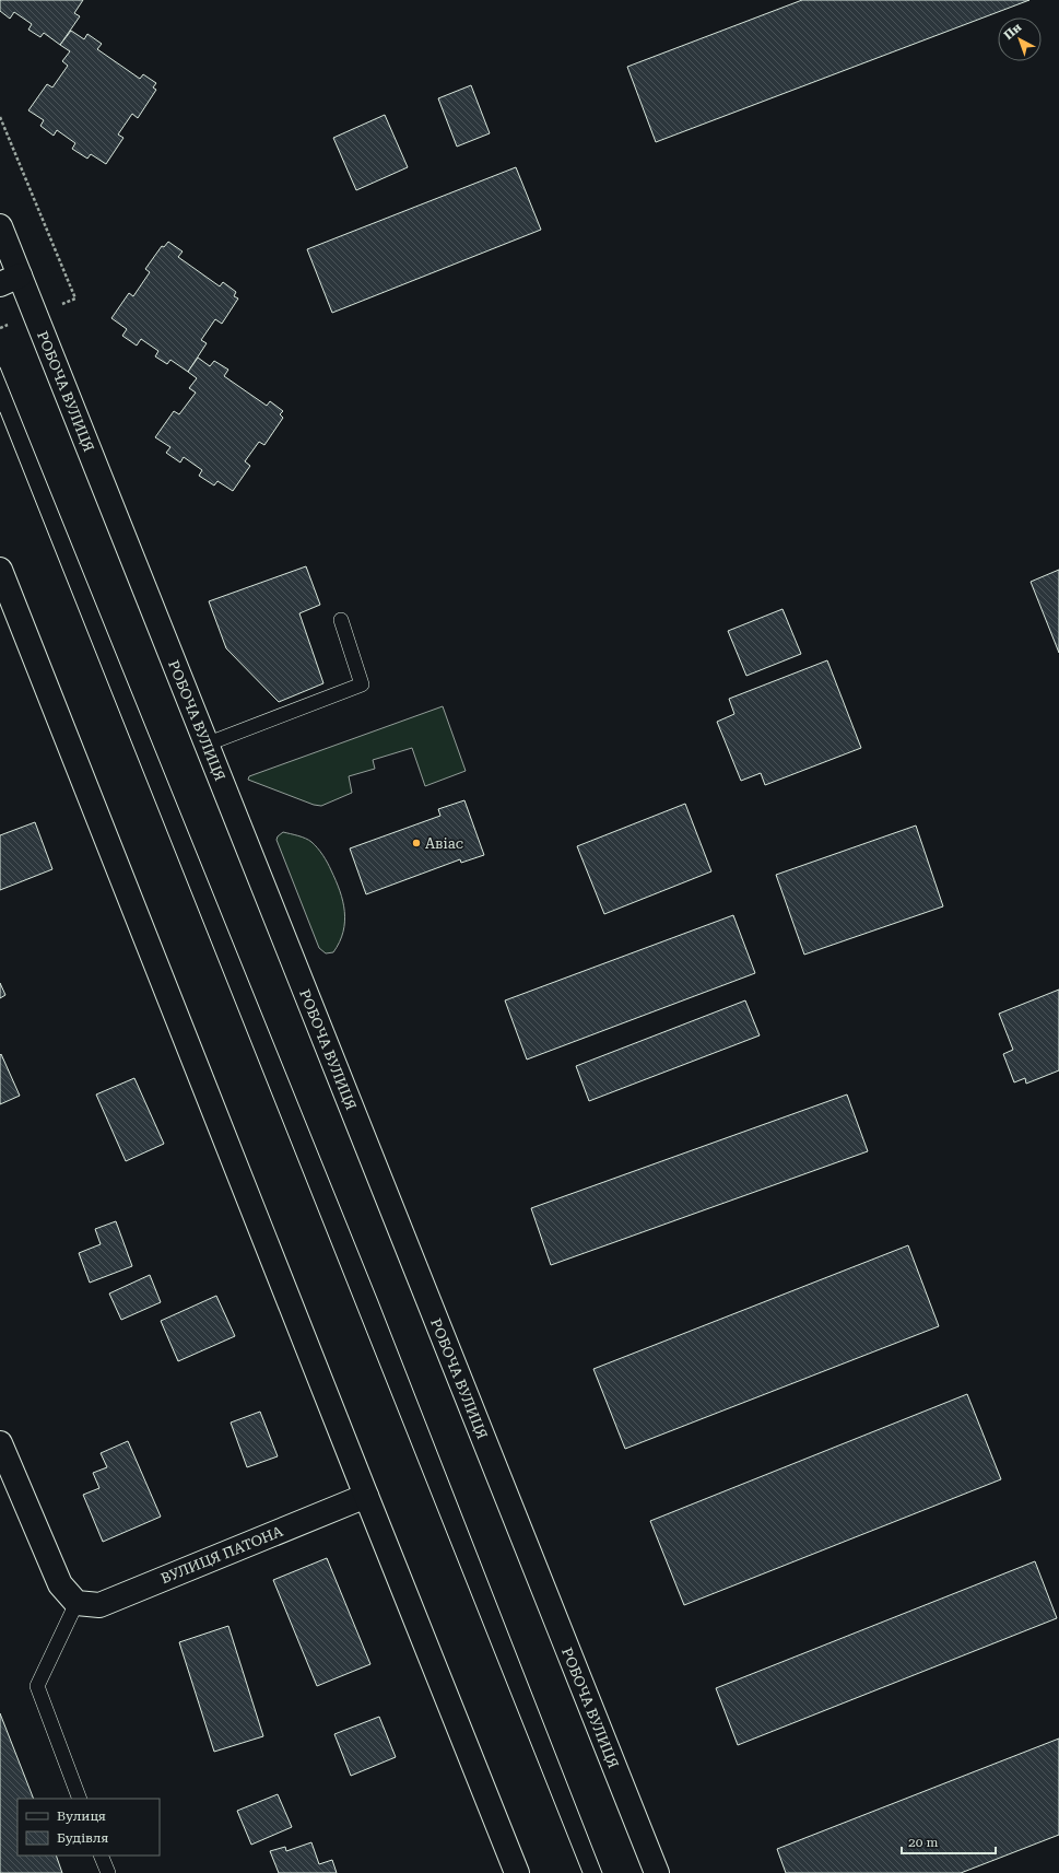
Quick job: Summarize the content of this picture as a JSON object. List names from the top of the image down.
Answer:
{
  "streets": {
    "main road": ["РОБОЧА ВУЛИЦЯ", "ВУЛИЦЯ ПАТОНА"]
  },
  "places": ["Авіас"],
  "legend": ["Вулиця", "Будівля"],
  "scale_bar": "20 m",
  "north": "top left"
}
